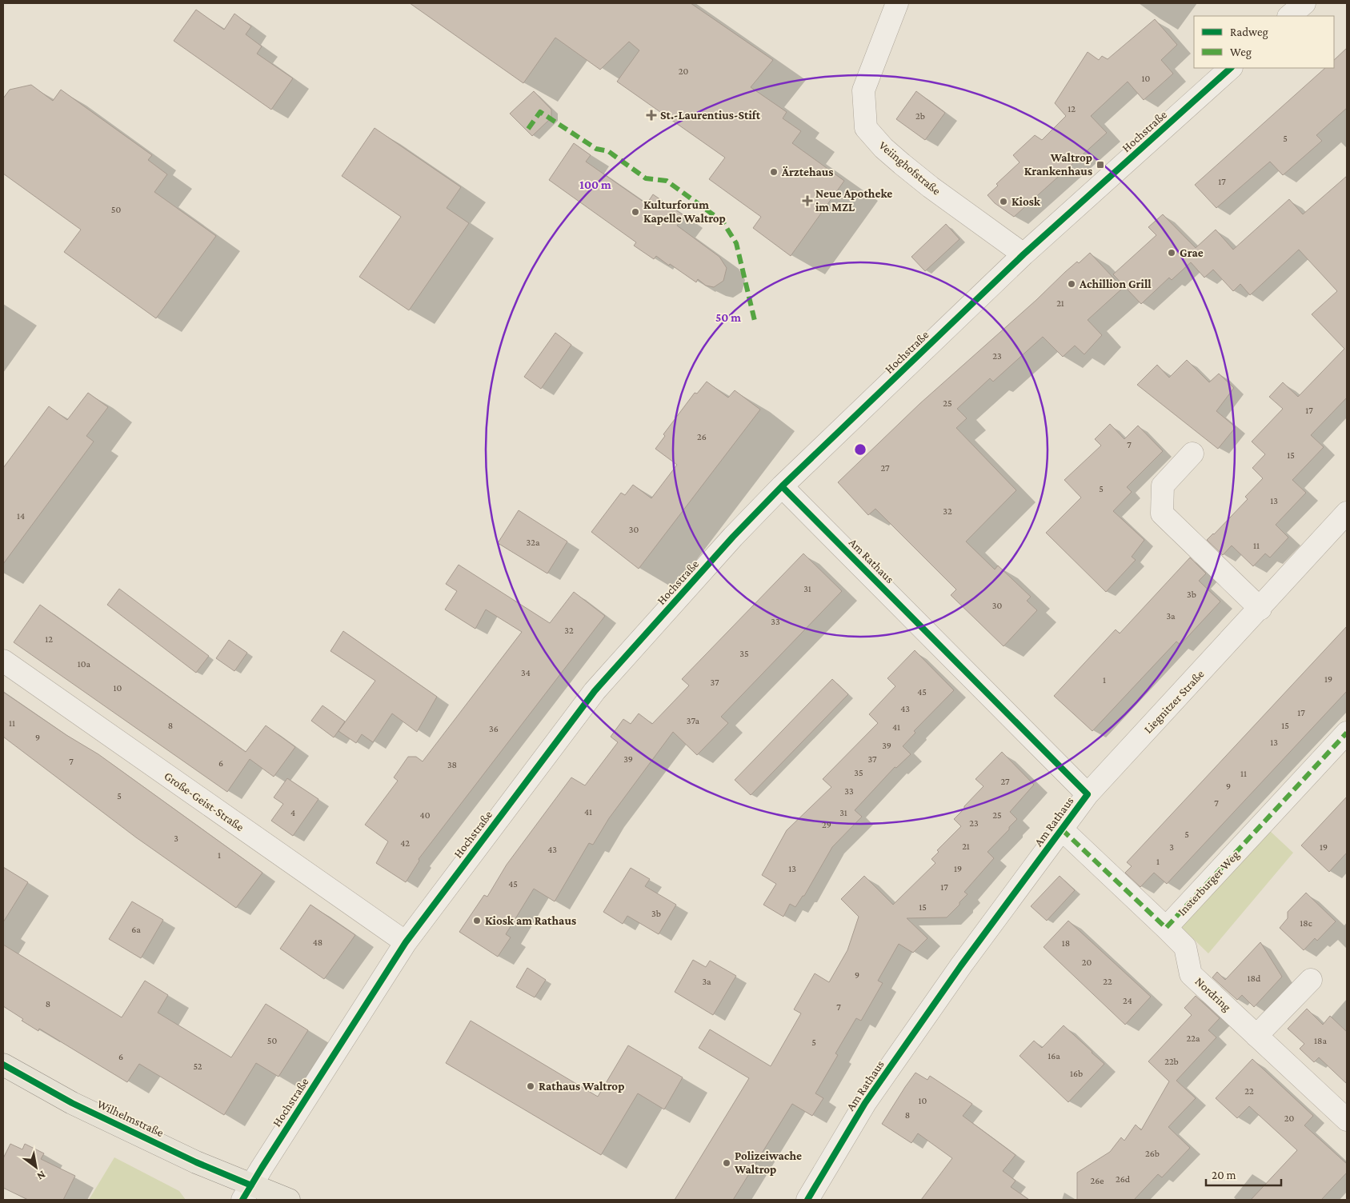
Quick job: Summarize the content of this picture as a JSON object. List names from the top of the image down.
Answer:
{
  "streets": {
    "main road": ["Wilhelmstraße"],
    "street": [
      "Hochstraße",
      "Veiinghofstraße",
      "Am Rathaus",
      "Liegnitzer Straße",
      "Große-Geist-Straße",
      "Insterburger Weg",
      "Nordring"
    ]
  },
  "crossings": [
    ["Hochstraße", "Veiinghofstraße"],
    ["Hochstraße", "Am Rathaus"],
    ["Hochstraße", "Große-Geist-Straße"],
    ["Hochstraße", "Wilhelmstraße"],
    ["Am Rathaus", "Liegnitzer Straße"],
    ["Insterburger Weg", "Nordring"]
  ],
  "places": {
    "health": ["St.-Laurentius-Stift", "Neue Apotheke im MZL"],
    "transit": ["Waltrop Krankenhaus"],
    "other": [
      "Ärztehaus",
      "Kiosk",
      "Kulturforum Kapelle Waltrop",
      "Grae",
      "Achillion Grill",
      "Kiosk am Rathaus",
      "Rathaus Waltrop",
      "Polizeiwache Waltrop"
    ]
  },
  "house_numbers": [
    "20",
    "10",
    "12",
    "2b",
    "5",
    "17",
    "50",
    "21",
    "23",
    "25",
    "17",
    "26",
    "7",
    "15",
    "27",
    "5",
    "13",
    "32",
    "14",
    "30",
    "32a",
    "11",
    "31",
    "3b",
    "30",
    "3a",
    "33",
    "32",
    "12",
    "35",
    "10a",
    "34",
    "19",
    "1",
    "37",
    "10",
    "45",
    "43",
    "17",
    "37a",
    "11",
    "8",
    "15",
    "41",
    "36",
    "9",
    "13",
    "39",
    "39",
    "37",
    "7",
    "6",
    "38",
    "35",
    "11",
    "27",
    "9",
    "33",
    "5",
    "7",
    "41",
    "4",
    "31",
    "40",
    "25",
    "23",
    "29",
    "5",
    "3",
    "42",
    "21",
    "3",
    "19",
    "43",
    "1",
    "1",
    "13",
    "19",
    "45",
    "17",
    "15",
    "3b",
    "18c",
    "6a",
    "48",
    "18",
    "20",
    "9",
    "18d",
    "3a",
    "22",
    "24",
    "8",
    "7",
    "22a",
    "50",
    "18a",
    "5",
    "16a",
    "6",
    "22b",
    "52",
    "16b",
    "22",
    "10",
    "8",
    "20",
    "26b",
    "26d",
    "26e"
  ],
  "legend": ["Radweg", "Weg"],
  "scale_bar": "20 m",
  "north": "bottom right",
  "rings": ["100 m", "50 m"]
}
